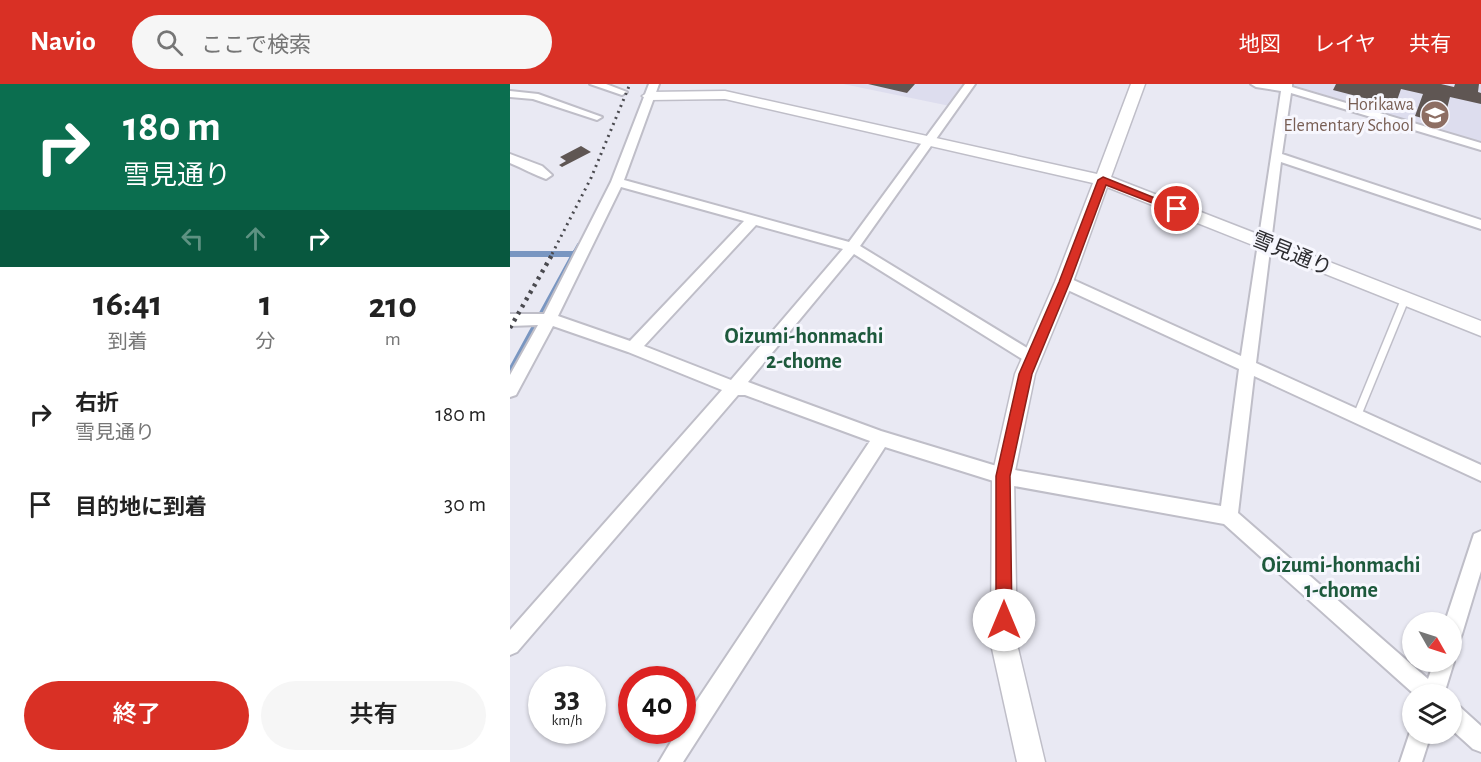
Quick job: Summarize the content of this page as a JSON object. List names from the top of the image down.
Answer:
{
  "streets": {
    "street": ["雪見通り"]
  },
  "districts": ["Oizumi-honmachi 2-chome", "Oizumi-honmachi 1-chome"],
  "places": {
    "school or university": ["Horikawa Elementary School"]
  },
  "north": "bottom right",
  "page": {
    "header": "Navio",
    "search": "ここで検索",
    "nav": ["地図", "レイヤ", "共有"],
    "turn": ["180 m", "雪見通り"],
    "eta": [
      "16:41",
      "到着",
      "1",
      "分",
      "210",
      "m"
    ],
    "list": [
      {
        "name": "右折",
        "note": "雪見通り",
        "value": "180 m"
      },
      {
        "name": "目的地に到着",
        "value": "30 m"
      }
    ],
    "speed": "33 km/h",
    "limit": "40",
    "buttons": ["終了", "共有"]
  }
}
